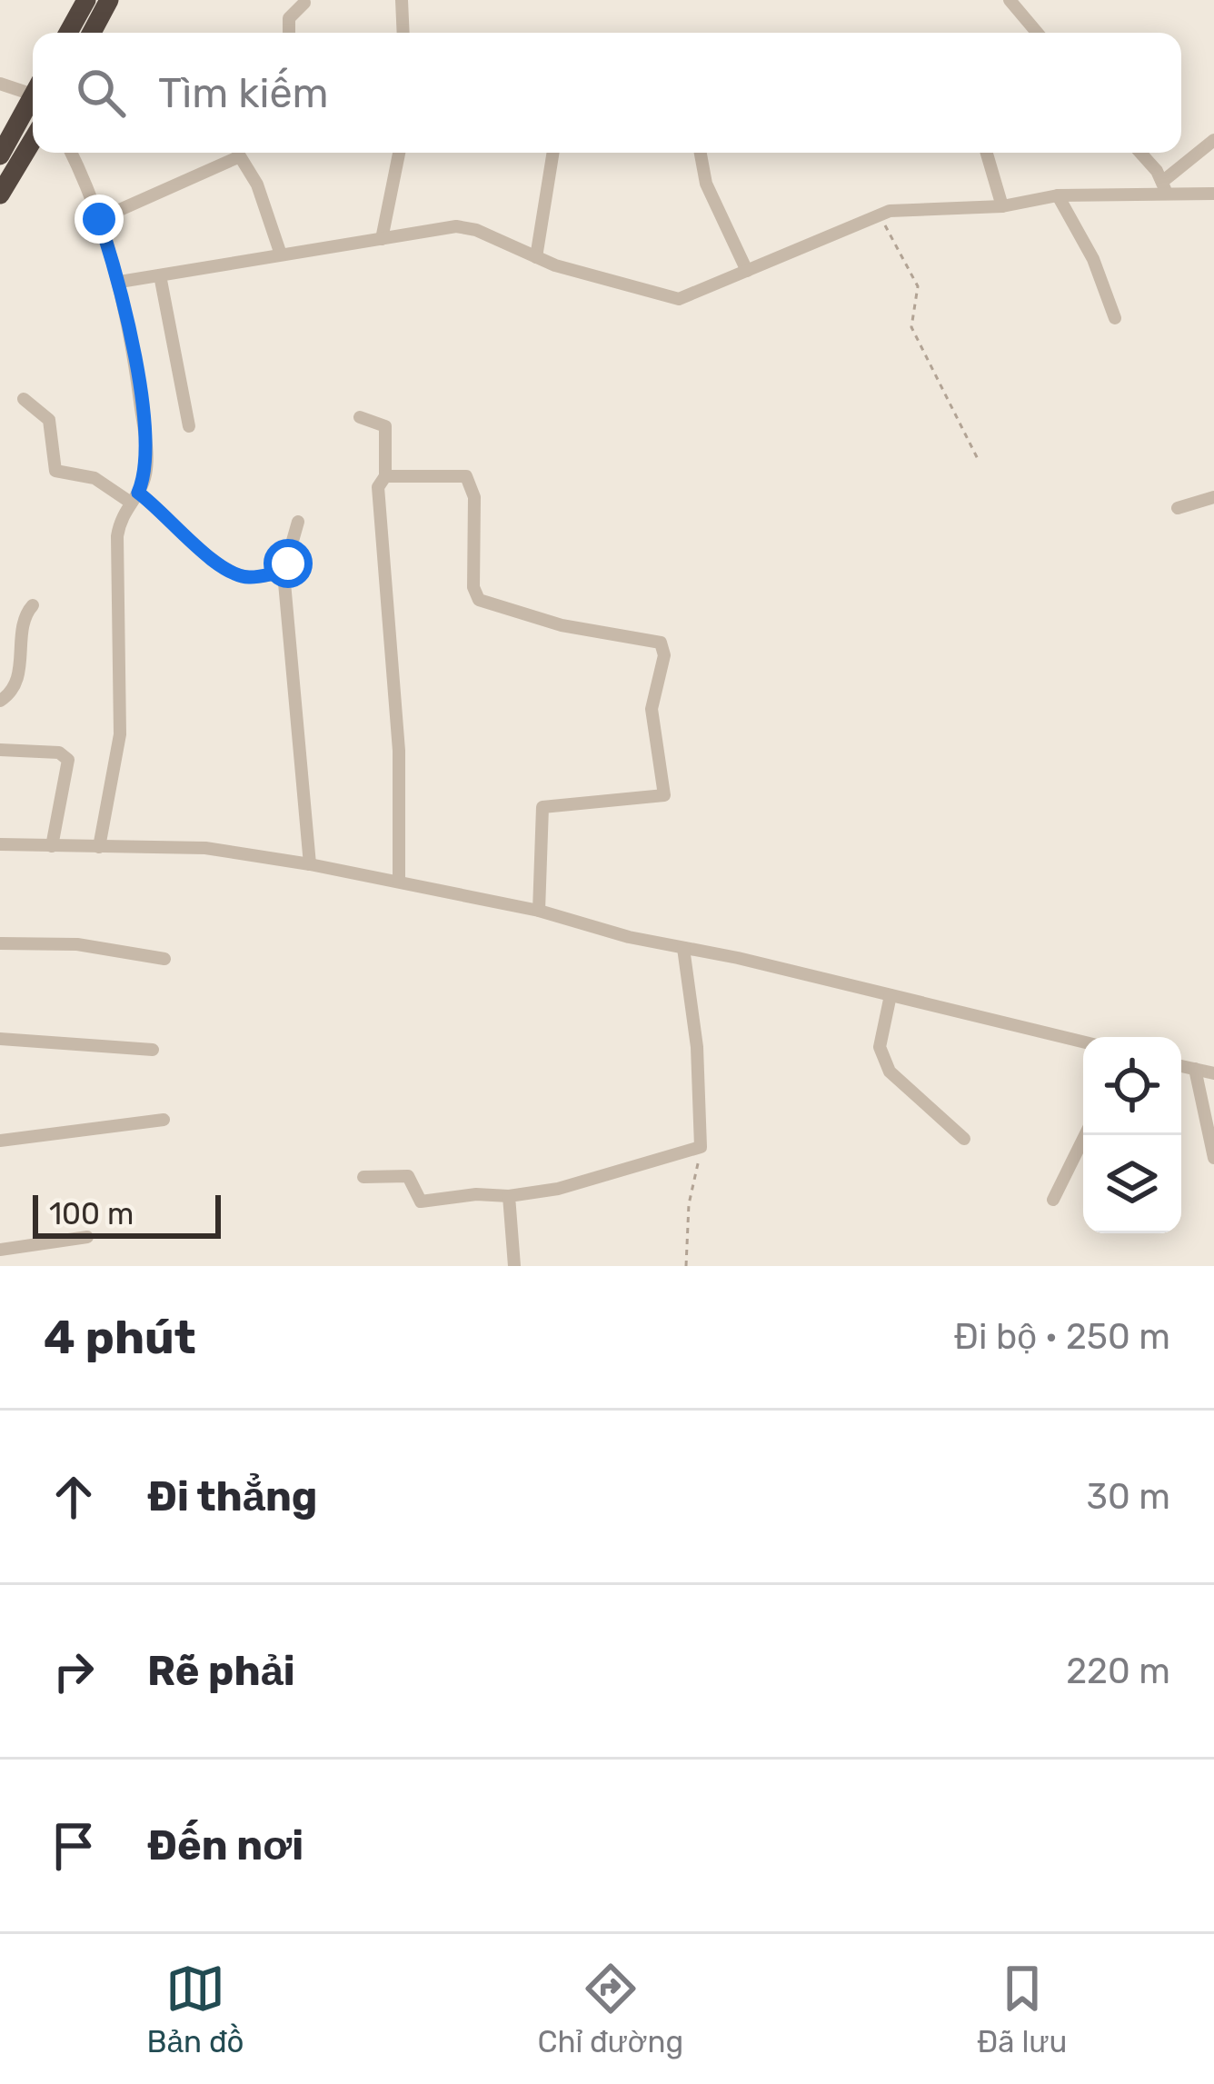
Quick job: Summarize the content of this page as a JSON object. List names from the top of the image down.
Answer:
{
  "scale_bar": "100 m",
  "page": {
    "search": "Tìm kiếm",
    "scale": "100 m",
    "heading": ["4 phút", "Đi bộ · 250 m"],
    "list": [
      ["Đi thẳng", "30 m"],
      ["Rẽ phải", "220 m"],
      "Đến nơi"
    ],
    "nav": ["Bản đồ", "Chỉ đường", "Đã lưu"]
  }
}
